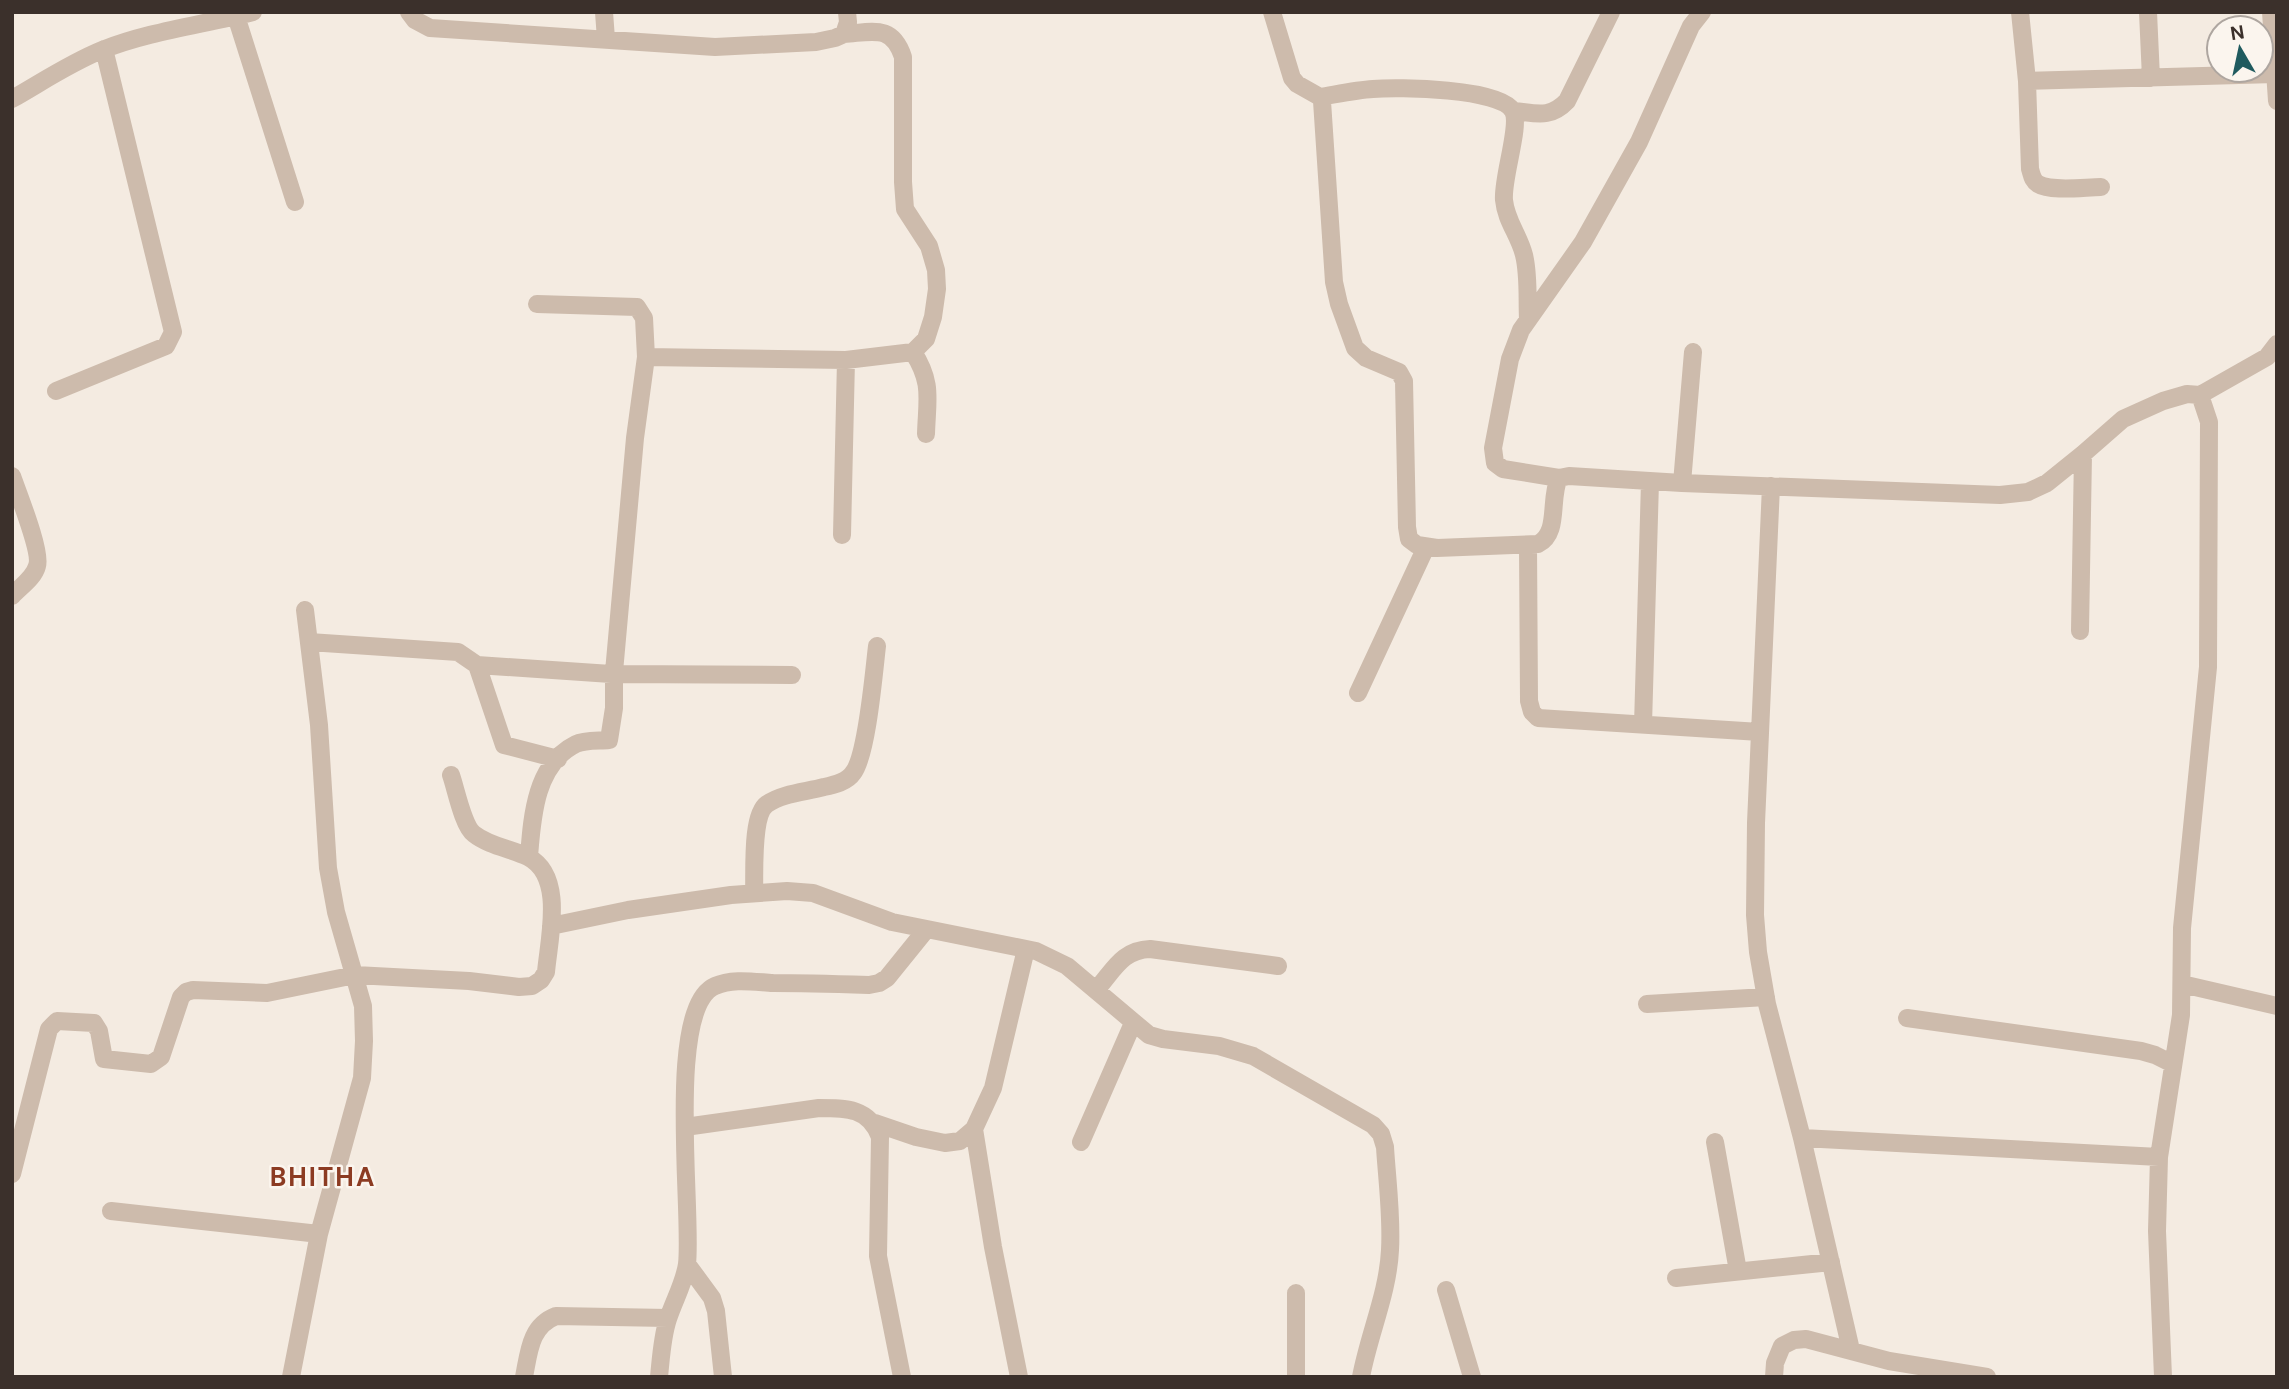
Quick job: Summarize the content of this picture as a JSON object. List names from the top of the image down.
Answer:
{
  "districts": ["BHITHA"],
  "north": "top"
}
